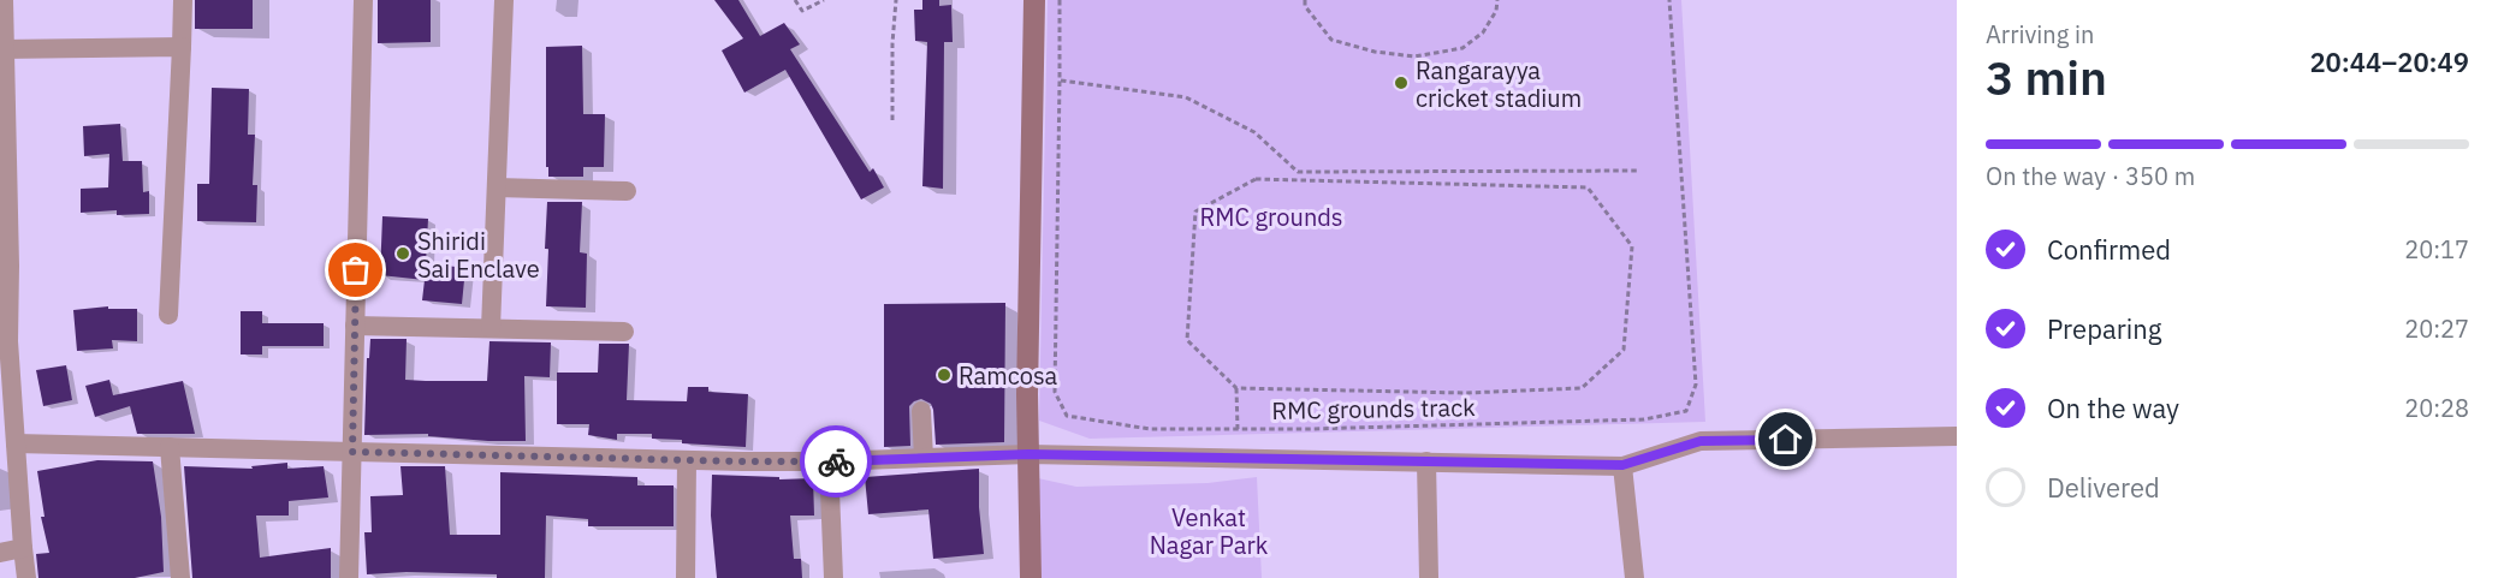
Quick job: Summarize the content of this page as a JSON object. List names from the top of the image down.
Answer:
{
  "streets": {
    "path": ["RMC grounds track"]
  },
  "parks": ["RMC grounds", "Venkat Nagar Park"],
  "places": ["Rangarayya cricket stadium", "Shiridi Sai Enclave", "Ramcosa"],
  "page": {
    "heading": ["3 min", "Arriving in", "20:44–20:49"],
    "bar": "On the way · 350 m",
    "list": [
      ["Confirmed", "20:17"],
      ["Preparing", "20:27"],
      ["On the way", "20:28"],
      "Delivered"
    ]
  }
}
